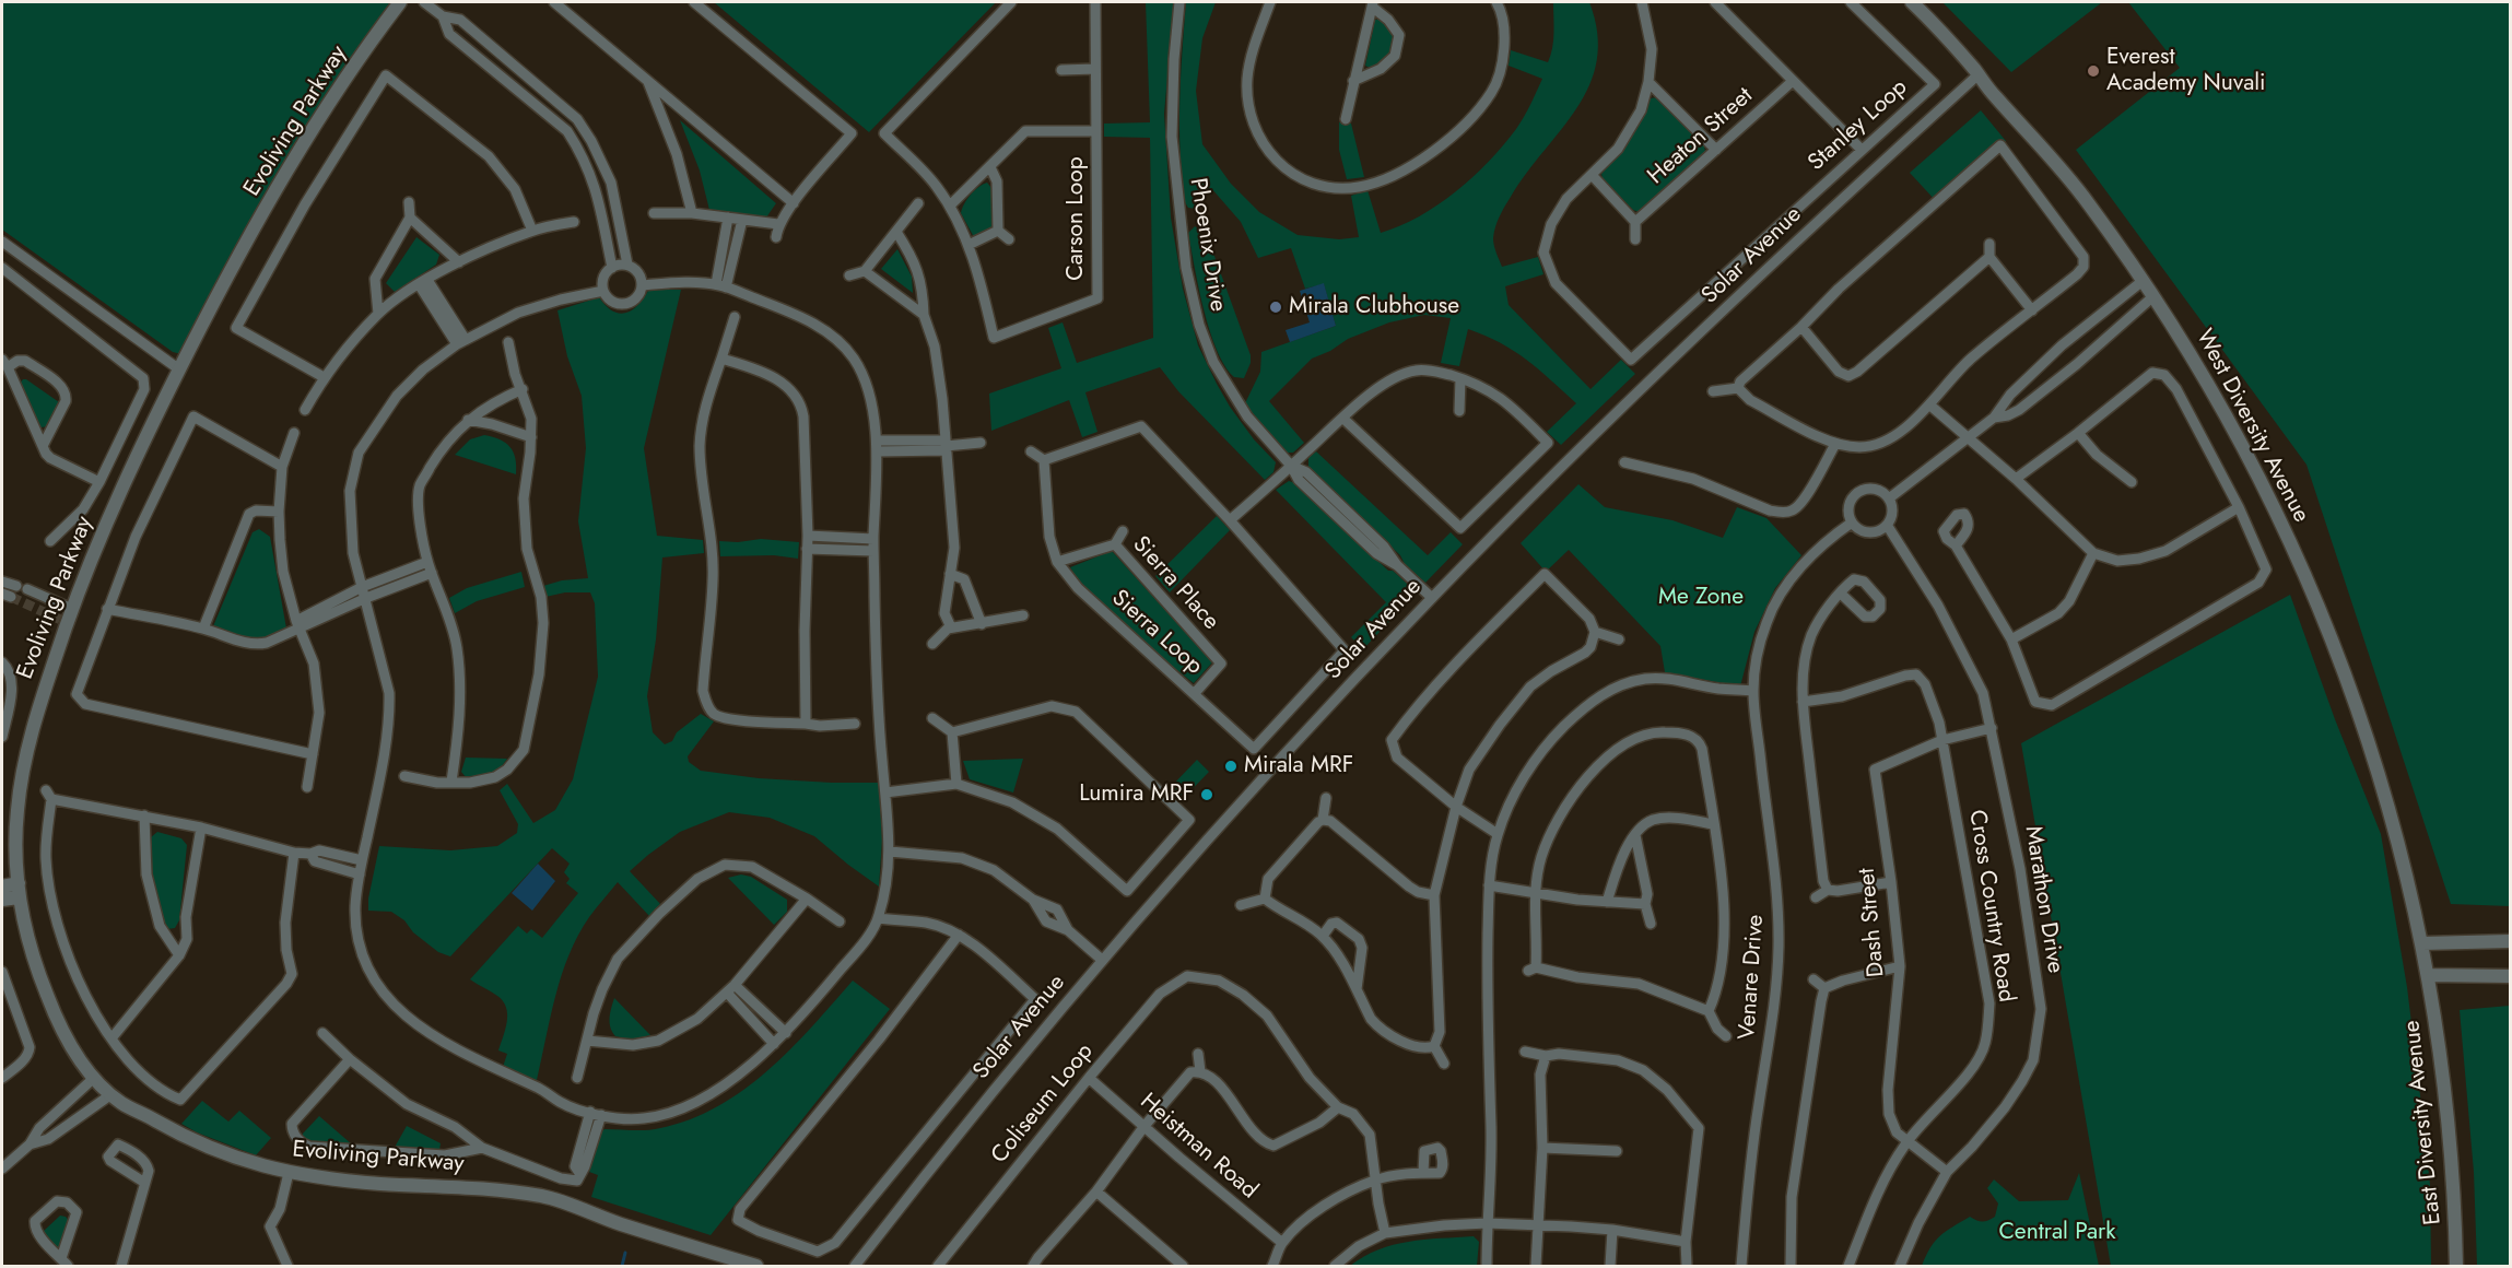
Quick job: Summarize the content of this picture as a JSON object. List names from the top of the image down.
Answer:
{
  "streets": {
    "street": [
      "Evoliving Parkway",
      "Stanley Loop",
      "Heaton Street",
      "Carson Loop",
      "Phoenix Drive",
      "Solar Avenue",
      "West Diversity Avenue",
      "Sierra Place",
      "Sierra Loop",
      "Marathon Drive",
      "Cross Country Road",
      "Dash Street",
      "Venare Drive",
      "Coliseum Loop",
      "East Diversity Avenue",
      "Heistman Road"
    ]
  },
  "crossings": [
    ["Phoenix Drive", "Solar Avenue"],
    ["Solar Avenue", "West Diversity Avenue"],
    ["West Diversity Avenue", "East Diversity Avenue"],
    ["Sierra Place", "Sierra Loop"],
    ["Marathon Drive", "Dash Street"],
    ["Marathon Drive", "Venare Drive"],
    ["Cross Country Road", "Dash Street"],
    ["Coliseum Loop", "Heistman Road"]
  ],
  "parks": ["Me Zone", "Central Park"],
  "places": [
    "Everest Academy Nuvali",
    "Mirala Clubhouse",
    "Mirala MRF",
    "Lumira MRF"
  ]
}
